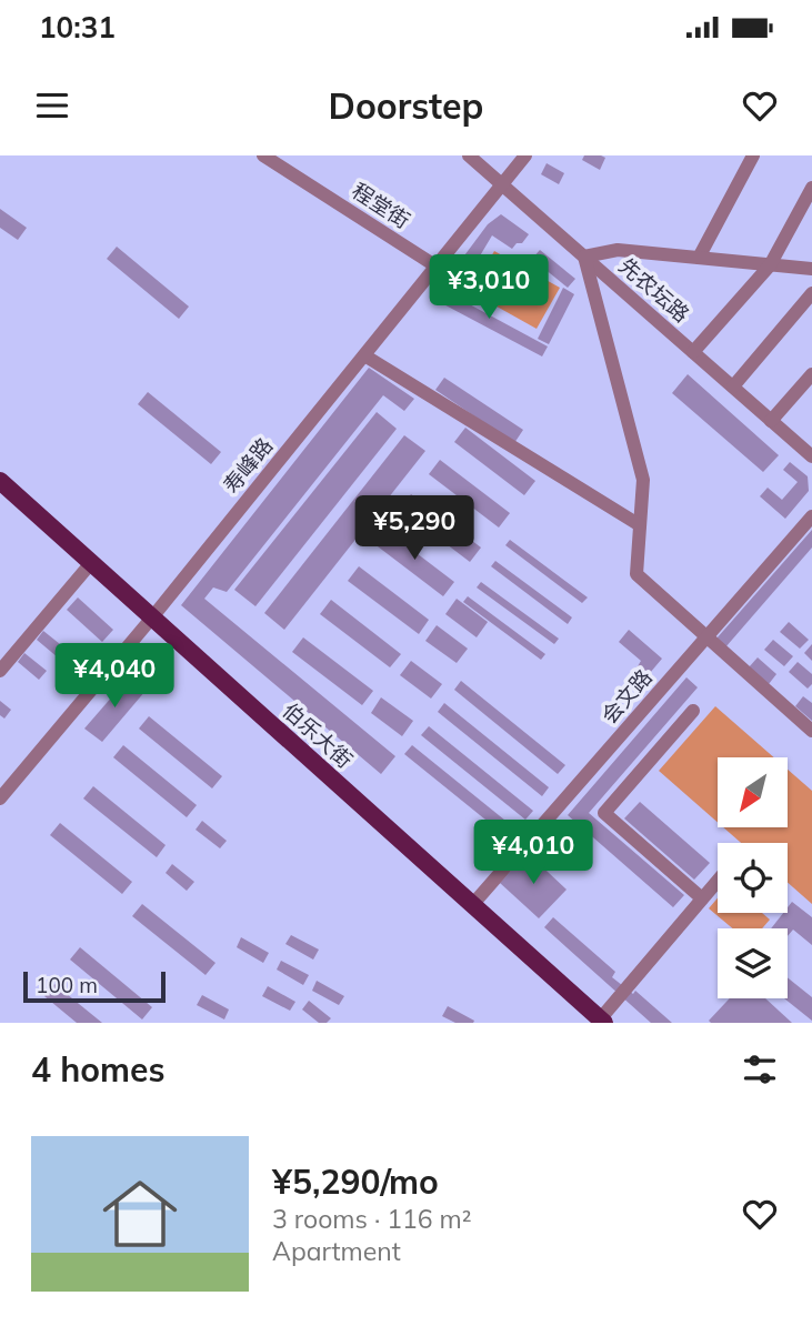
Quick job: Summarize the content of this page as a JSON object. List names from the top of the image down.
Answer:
{
  "streets": {
    "main road": ["伯乐大街"],
    "street": [
      "程堂街",
      "先农坛路",
      "寿峰路",
      "会文路"
    ]
  },
  "crossings": [
    ["程堂街", "寿峰路"],
    ["先农坛路", "寿峰路"],
    ["寿峰路", "伯乐大街"],
    ["会文路", "伯乐大街"]
  ],
  "scale_bar": "100 m",
  "north": "bottom left",
  "page": {
    "status": "10:31",
    "header": "Doorstep",
    "price": [
      "¥3,010",
      "¥5,290",
      "¥4,040",
      "¥4,010"
    ],
    "scale": "100 m",
    "heading": "4 homes",
    "list": [
      {
        "name": "¥5,290/mo",
        "note": "3 rooms · 116 m² · Apartment"
      }
    ]
  }
}
